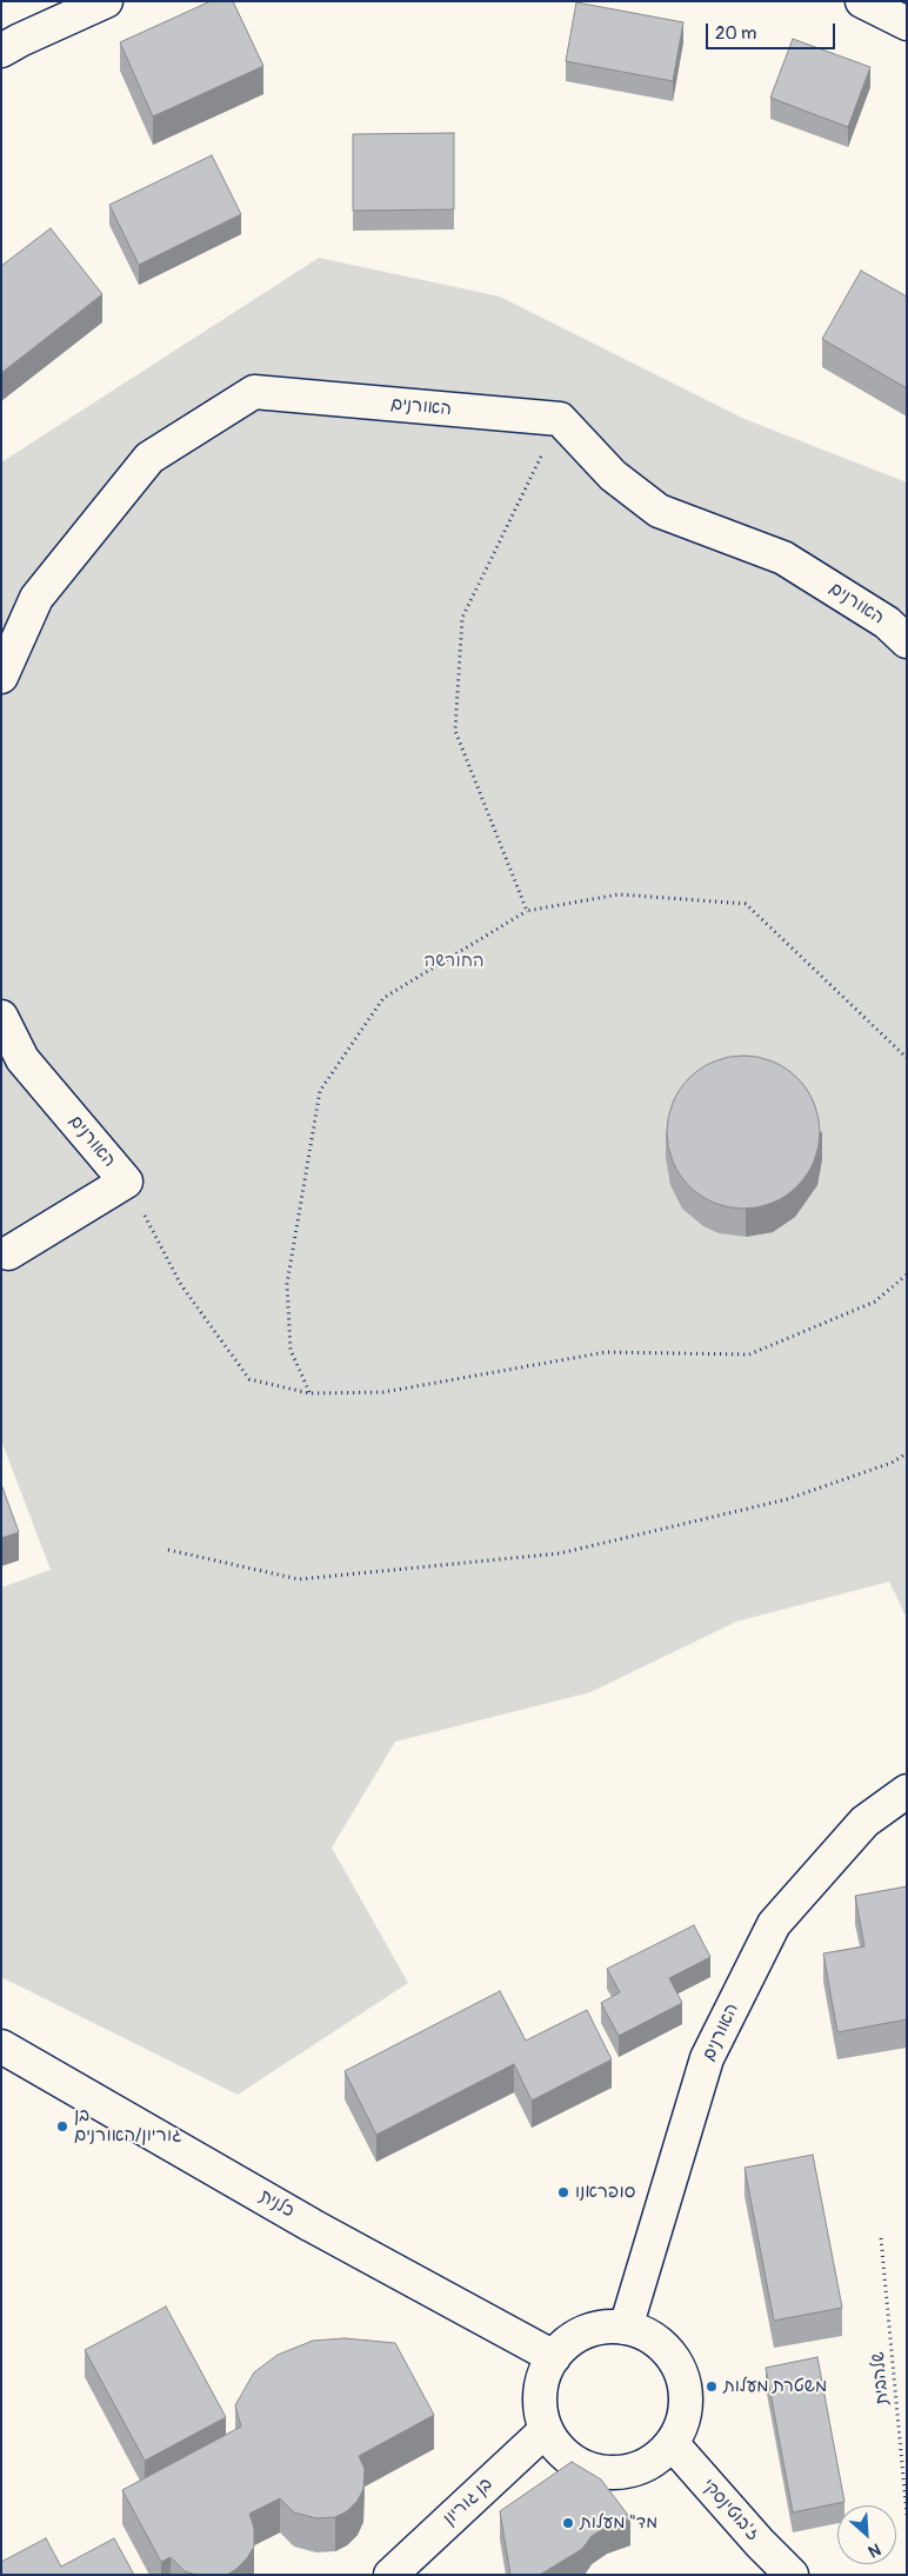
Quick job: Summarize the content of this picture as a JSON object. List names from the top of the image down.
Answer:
{
  "streets": {
    "street": [
      "האורנים",
      "כלנית",
      "בן גוריון",
      "ז'בוטינסקי"
    ],
    "path": ["שלהבית"]
  },
  "crossings": [
    ["האורנים", "כלנית"],
    ["האורנים", "בן גוריון"],
    ["האורנים", "ז'בוטינסקי"],
    ["כלנית", "בן גוריון"],
    ["כלנית", "ז'בוטינסקי"],
    ["בן גוריון", "ז'בוטינסקי"]
  ],
  "parks": ["החורשה"],
  "places": [
    "בן גוריון/האורנים",
    "סופראנו",
    "משטרת מעלות",
    "מד\" מעלות"
  ],
  "scale_bar": "20 m",
  "north": "bottom right"
}
